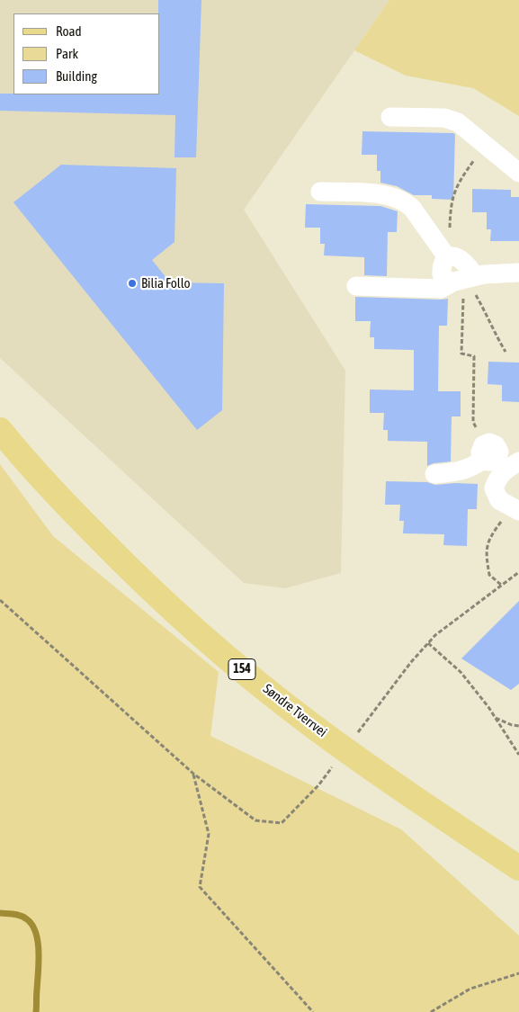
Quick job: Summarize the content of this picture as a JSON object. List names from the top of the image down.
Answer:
{
  "streets": {
    "main road": ["154", "Søndre Tverrvei"]
  },
  "places": ["Bilia Follo"],
  "legend": ["Road", "Park", "Building"]
}
